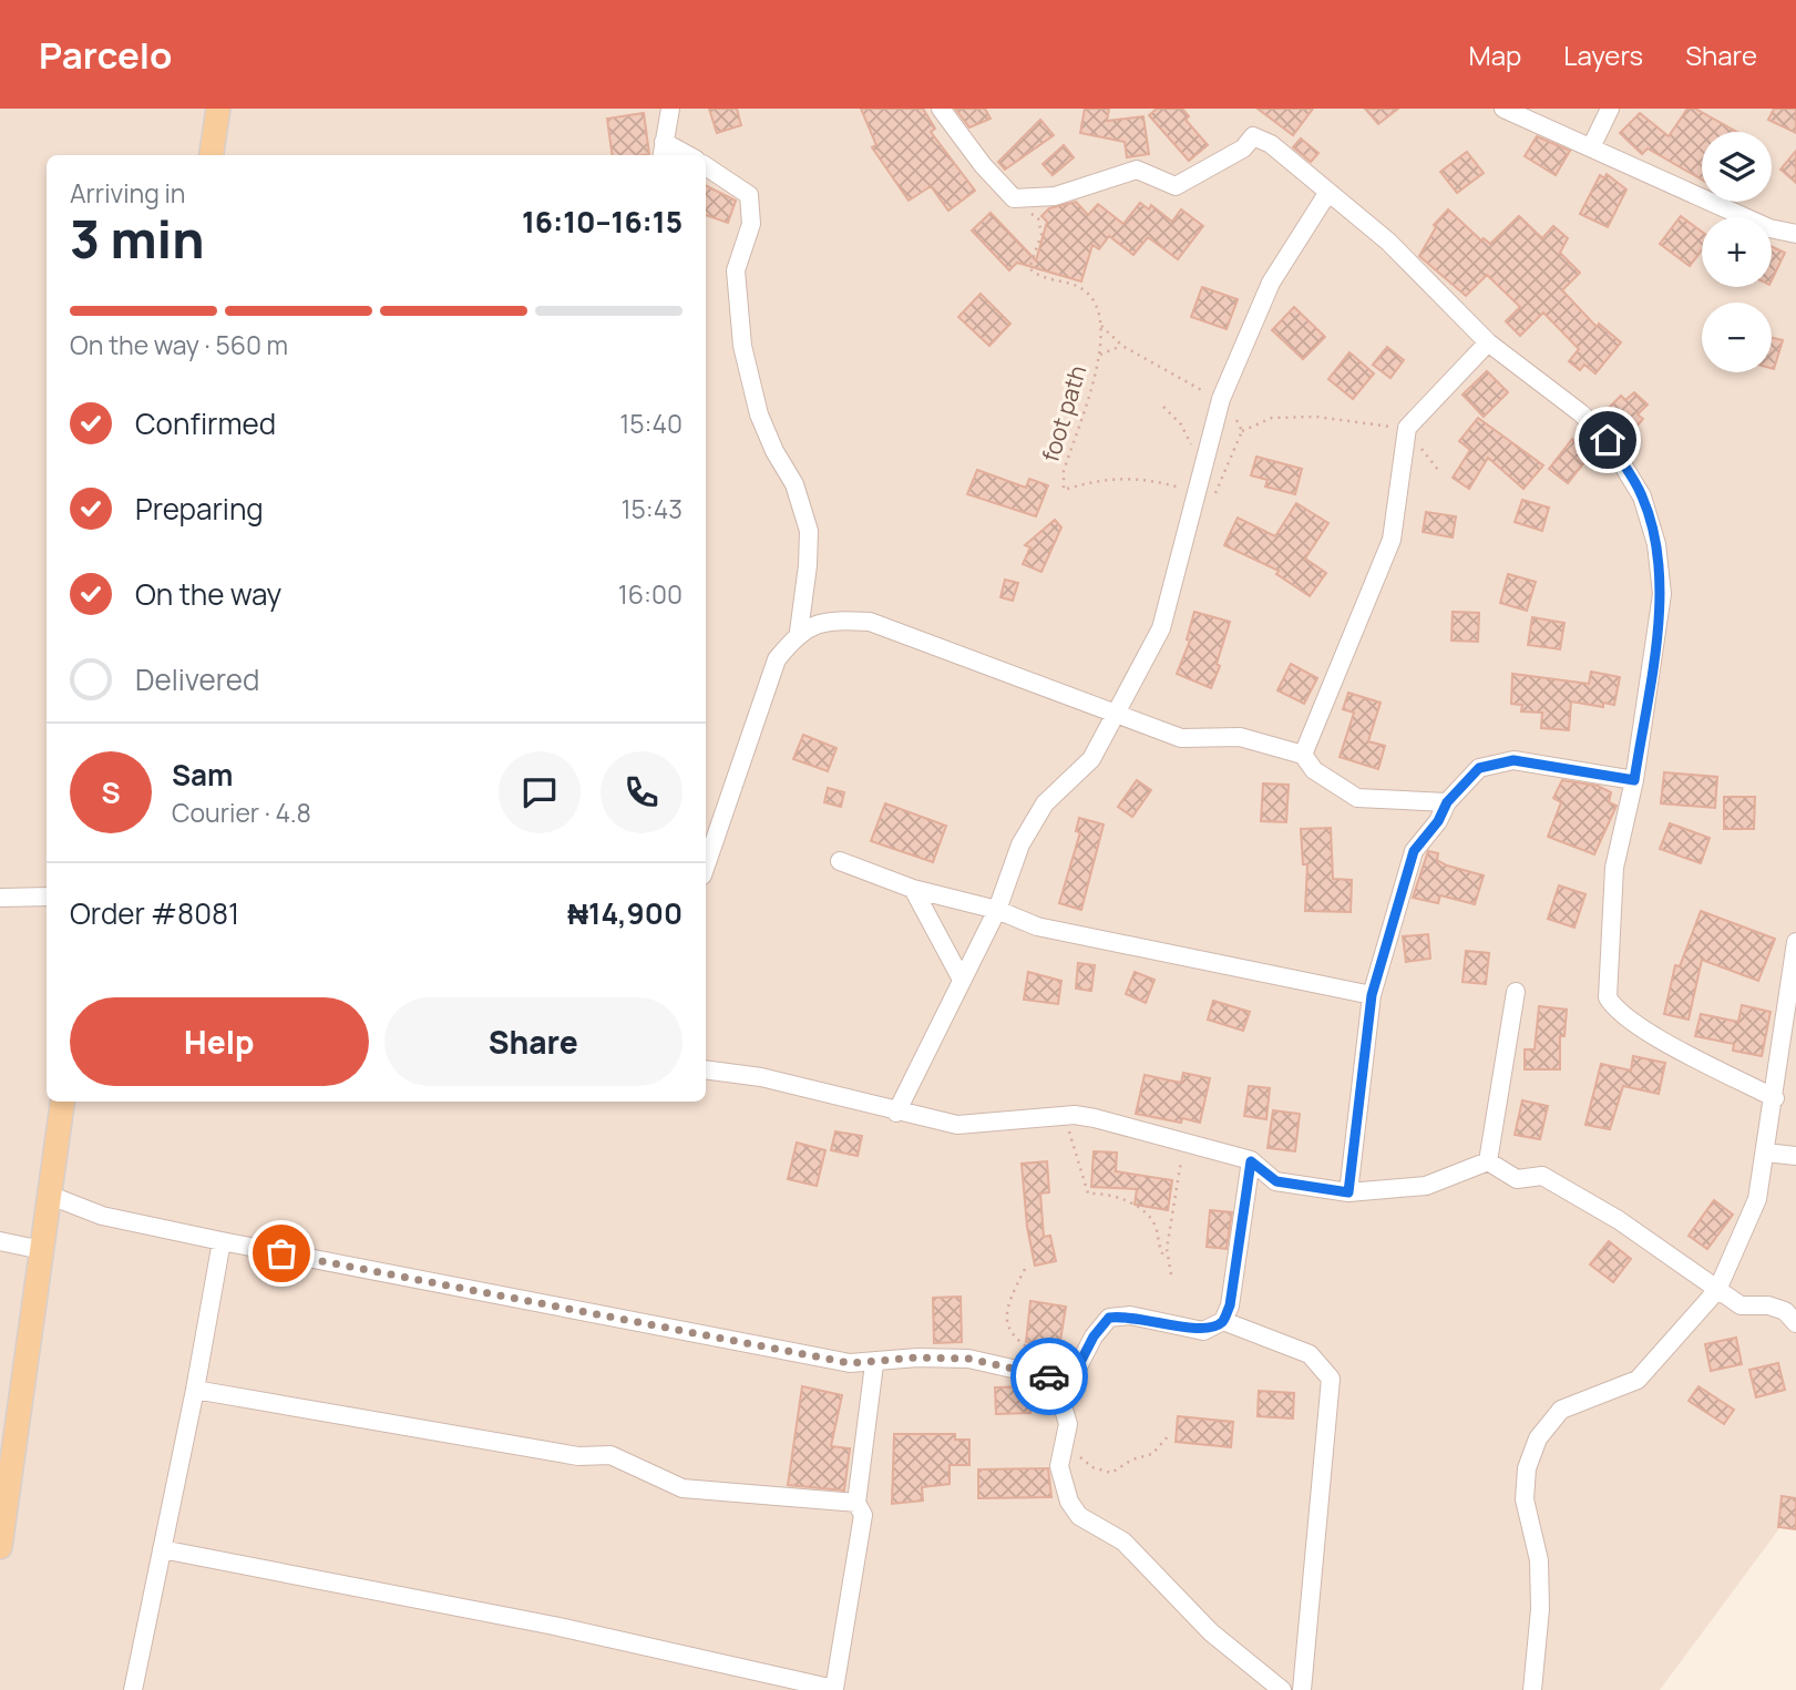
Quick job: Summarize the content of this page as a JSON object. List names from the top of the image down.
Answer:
{
  "streets": {
    "path": ["foot path"]
  },
  "page": {
    "header": "Parcelo",
    "nav": ["Map", "Layers", "Share"],
    "map_buttons": ["+", "−"],
    "heading": ["3 min", "Arriving in", "16:10–16:15"],
    "panel": [
      "Sam",
      "Courier · 4.8",
      "Order #8081",
      "₦14,900"
    ],
    "bar": "On the way · 560 m",
    "list": [
      ["Confirmed", "15:40"],
      ["Preparing", "15:43"],
      ["On the way", "16:00"],
      "Delivered"
    ],
    "round": "S",
    "buttons": ["Help", "Share"]
  }
}
